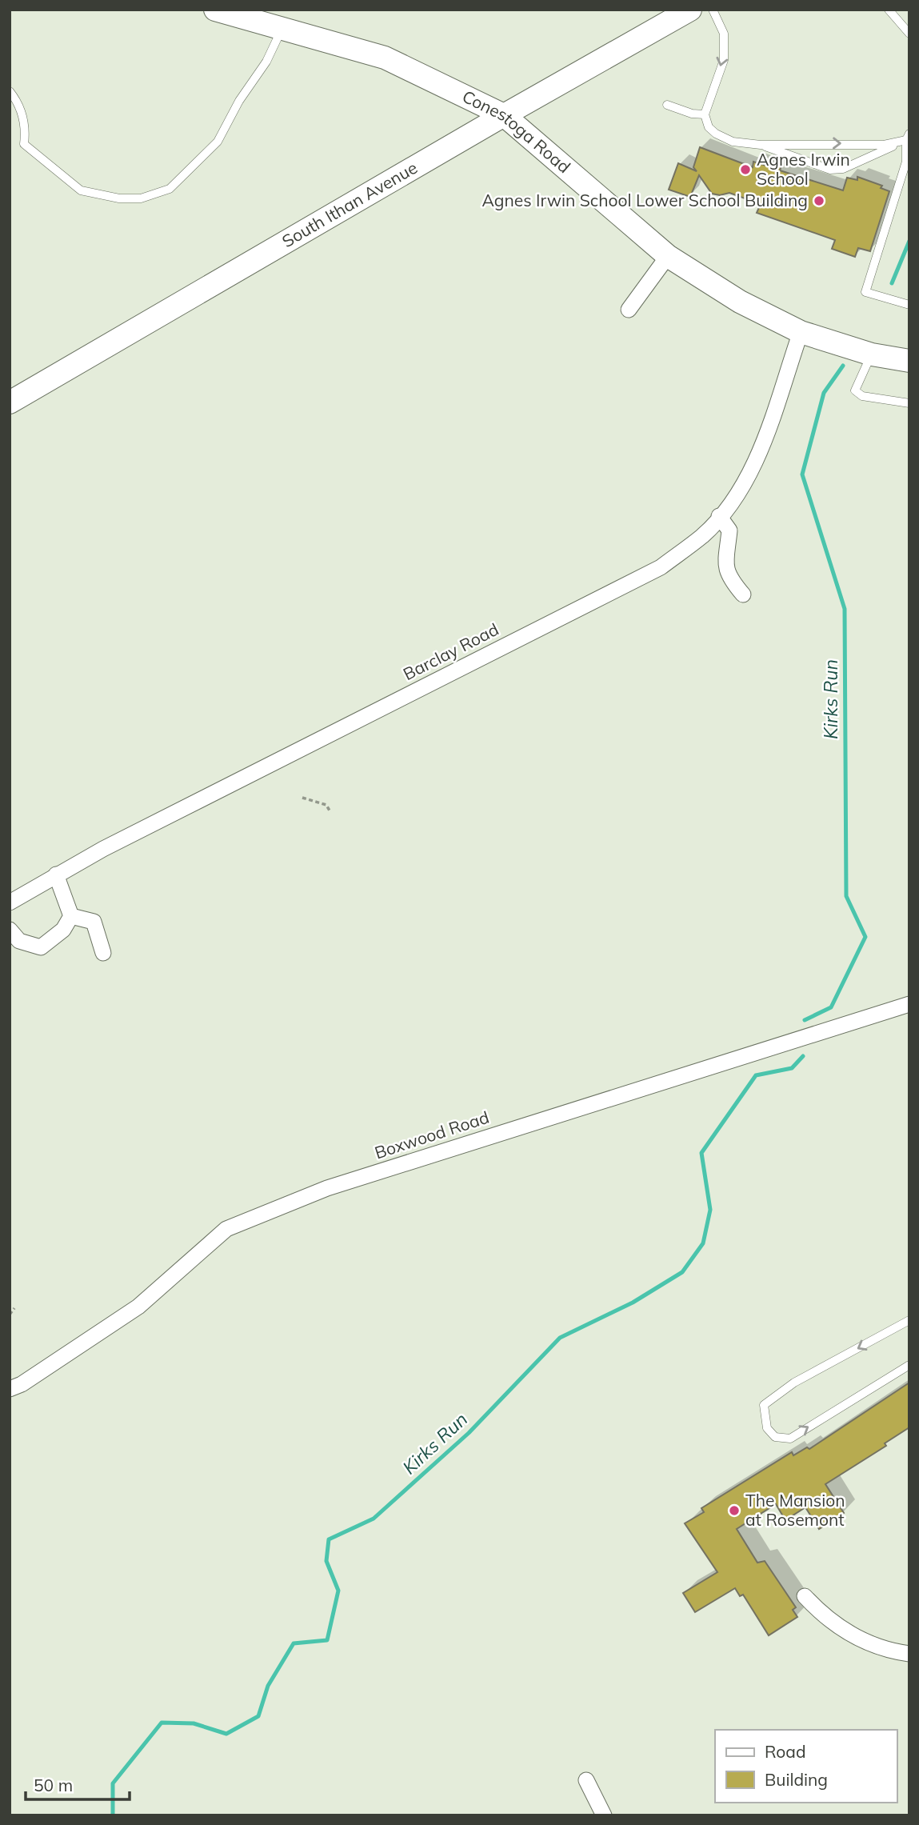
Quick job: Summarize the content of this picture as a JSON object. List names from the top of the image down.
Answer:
{
  "streets": {
    "main road": ["Conestoga Road", "South Ithan Avenue"],
    "street": ["Barclay Road", "Boxwood Road"]
  },
  "crossings": [
    ["Conestoga Road", "South Ithan Avenue"],
    ["Conestoga Road", "Barclay Road"]
  ],
  "water": ["Kirks Run"],
  "places": ["Agnes Irwin School", "Agnes Irwin School Lower School Building", "The Mansion at Rosemont"],
  "legend": ["Road", "Building"],
  "scale_bar": "50 m"
}
